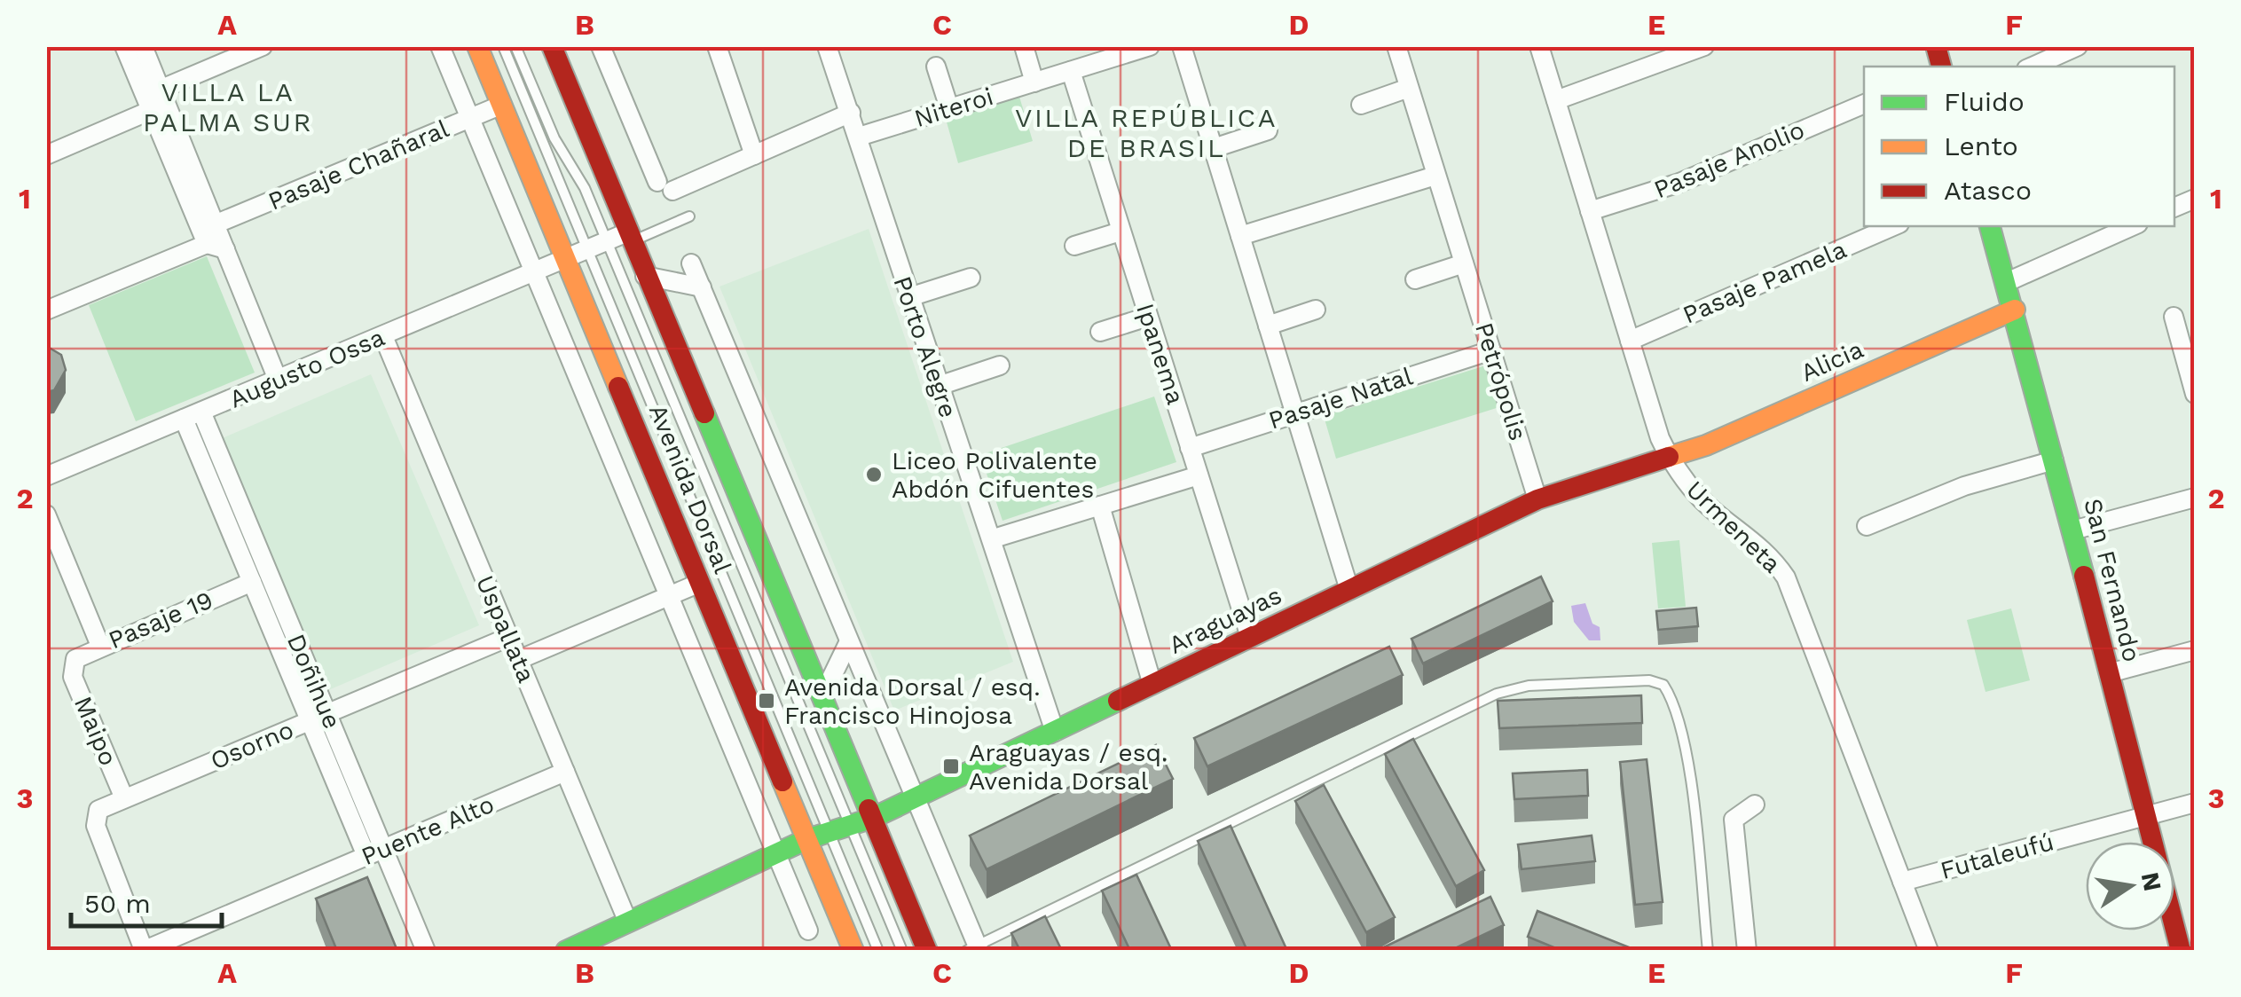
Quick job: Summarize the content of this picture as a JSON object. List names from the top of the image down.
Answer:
{
  "streets": {
    "street": [
      "Niteroi",
      "Pasaje Anolio",
      "Pasaje Chañaral",
      "Pasaje Pamela",
      "Porto Alegre",
      "Ipanema",
      "Alicia",
      "Augusto Ossa",
      "Petrópolis",
      "Pasaje Natal",
      "Avenida Dorsal",
      "Urmeneta",
      "San Fernando",
      "Pasaje 19",
      "Araguayas",
      "Uspallata",
      "Doñihue",
      "Maipo",
      "Osorno",
      "Puente Alto",
      "Futaleufú"
    ]
  },
  "crossings": [
    ["Niteroi", "Porto Alegre"],
    ["Niteroi", "Ipanema"],
    ["Pasaje Anolio", "Urmeneta"],
    ["Pasaje Chañaral", "Avenida Dorsal"],
    ["Pasaje Pamela", "Urmeneta"],
    ["Porto Alegre", "Araguayas"],
    ["Ipanema", "Pasaje Natal"],
    ["Ipanema", "Araguayas"],
    ["Alicia", "Urmeneta"],
    ["Alicia", "San Fernando"],
    ["Alicia", "Araguayas"],
    ["Augusto Ossa", "Avenida Dorsal"],
    ["Augusto Ossa", "Uspallata"],
    ["Augusto Ossa", "Doñihue"],
    ["Petrópolis", "Pasaje Natal"],
    ["Petrópolis", "Araguayas"],
    ["Avenida Dorsal", "Araguayas"],
    ["Urmeneta", "Araguayas"],
    ["Urmeneta", "Futaleufú"],
    ["San Fernando", "Futaleufú"],
    ["Pasaje 19", "Doñihue"],
    ["Pasaje 19", "Maipo"],
    ["Araguayas", "Uspallata"],
    ["Uspallata", "Osorno"],
    ["Uspallata", "Puente Alto"],
    ["Doñihue", "Osorno"],
    ["Doñihue", "Puente Alto"],
    ["Maipo", "Osorno"],
    ["Osorno", "Puente Alto"]
  ],
  "districts": ["VILLA LA PALMA SUR", "VILLA REPÚBLICA DE BRASIL"],
  "places": {
    "other": ["Liceo Polivalente Abdón Cifuentes"],
    "transit": ["Avenida Dorsal / esq. Francisco Hinojosa", "Araguayas / esq. Avenida Dorsal"]
  },
  "legend": ["Fluido", "Lento", "Atasco"],
  "scale_bar": "50 m",
  "north": "right",
  "grid": {
    "columns": [
      "A",
      "B",
      "C",
      "D",
      "E",
      "F"
    ],
    "rows": ["1", "2", "3"]
  }
}
